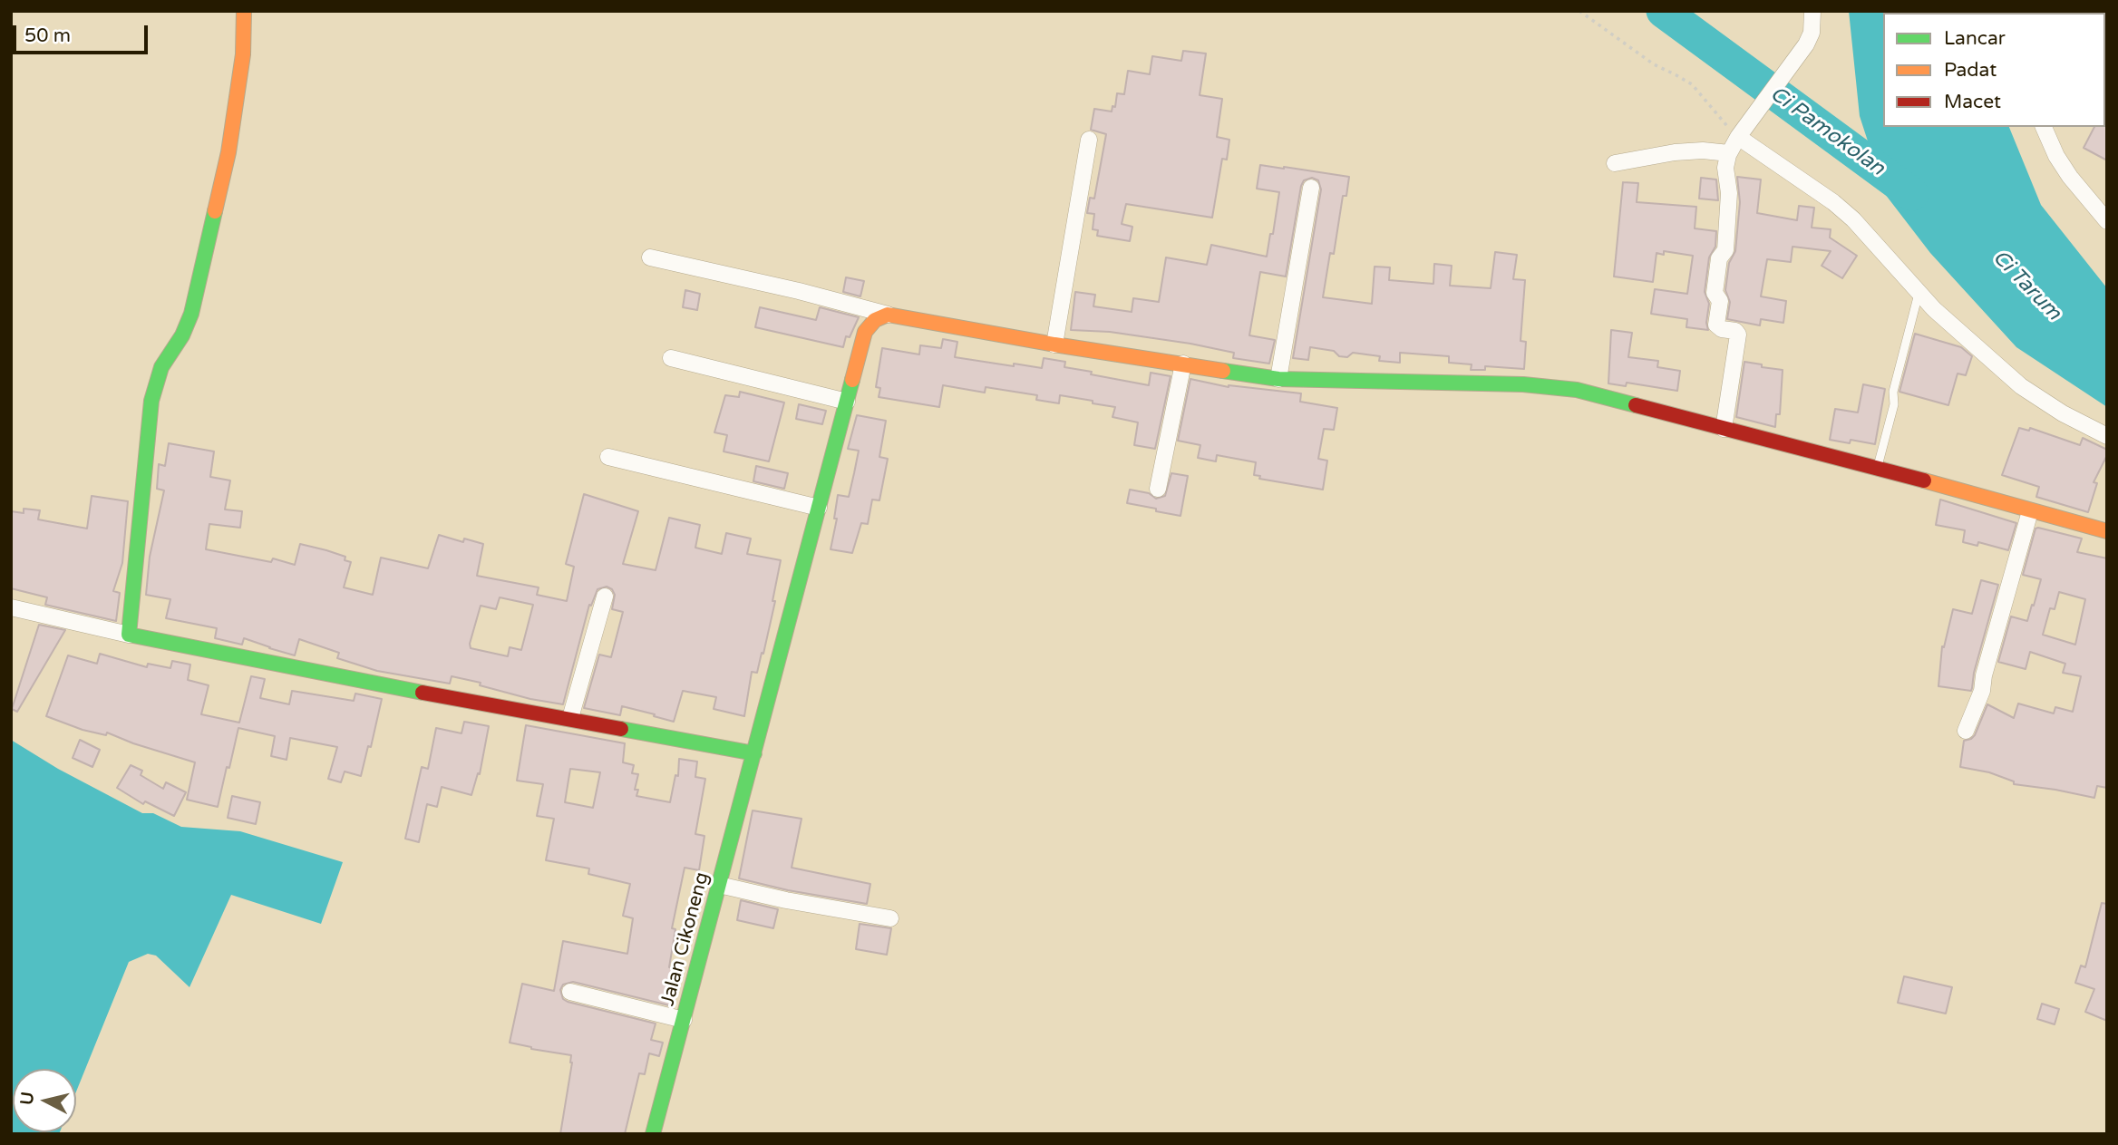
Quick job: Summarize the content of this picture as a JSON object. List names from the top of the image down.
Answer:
{
  "streets": {
    "street": ["Jalan Cikoneng"]
  },
  "water": ["Ci Pamokolan", "Ci Tarum"],
  "legend": ["Lancar", "Padat", "Macet"],
  "scale_bar": "50 m",
  "north": "left"
}
